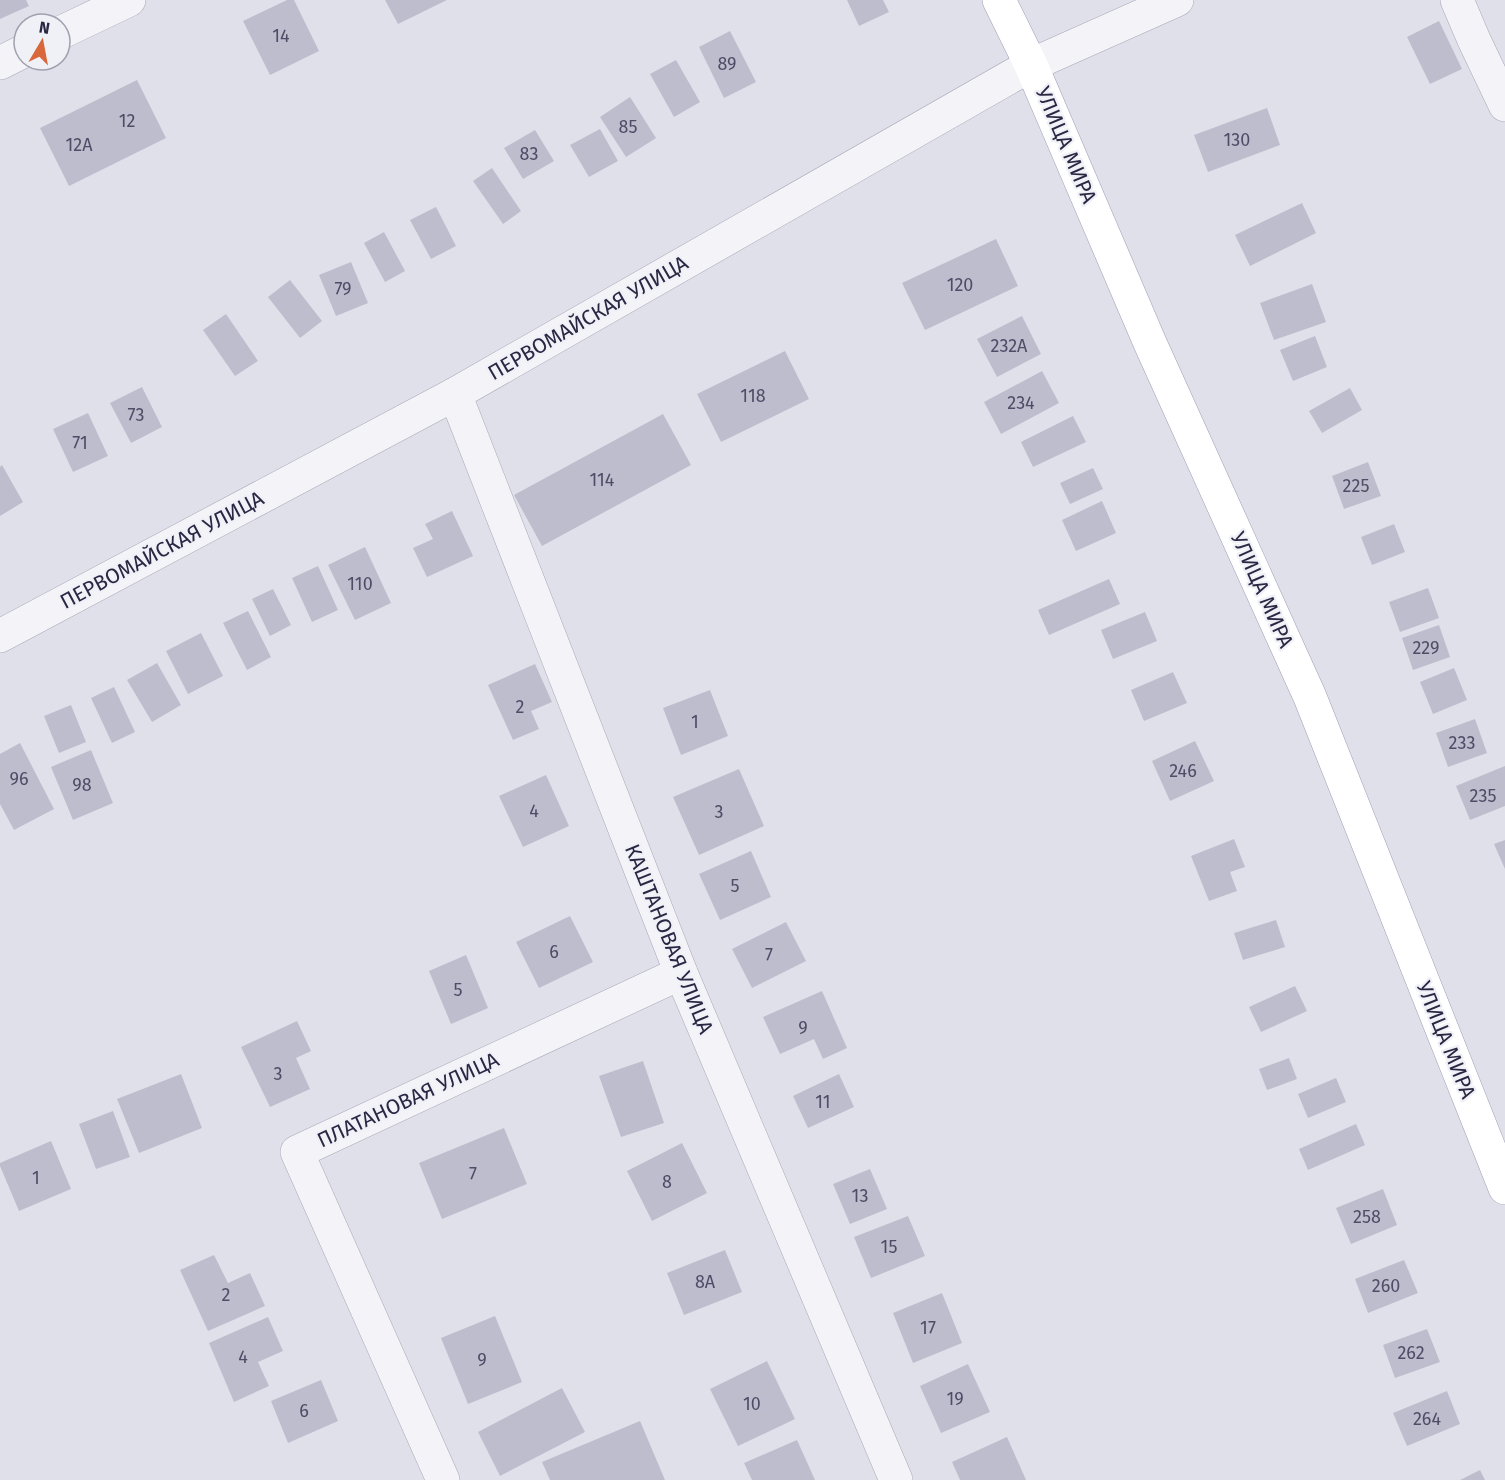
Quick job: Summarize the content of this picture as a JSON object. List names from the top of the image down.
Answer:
{
  "streets": {
    "main road": ["УЛИЦА МИРА"],
    "street": ["ПЕРВОМАЙСКАЯ УЛИЦА", "КАШТАНОВАЯ УЛИЦА", "ПЛАТАНОВАЯ УЛИЦА"]
  },
  "crossings": [
    ["УЛИЦА МИРА", "ПЕРВОМАЙСКАЯ УЛИЦА"],
    ["ПЕРВОМАЙСКАЯ УЛИЦА", "КАШТАНОВАЯ УЛИЦА"],
    ["КАШТАНОВАЯ УЛИЦА", "ПЛАТАНОВАЯ УЛИЦА"]
  ],
  "house_numbers": [
    "14",
    "89",
    "12",
    "85",
    "130",
    "12А",
    "83",
    "120",
    "79",
    "232А",
    "118",
    "234",
    "73",
    "71",
    "114",
    "225",
    "110",
    "229",
    "2",
    "1",
    "233",
    "246",
    "96",
    "98",
    "235",
    "4",
    "3",
    "5",
    "6",
    "7",
    "5",
    "9",
    "3",
    "11",
    "7",
    "1",
    "8",
    "13",
    "258",
    "15",
    "8А",
    "260",
    "2",
    "17",
    "262",
    "4",
    "9",
    "19",
    "10",
    "6",
    "264"
  ],
  "north": "top"
}
